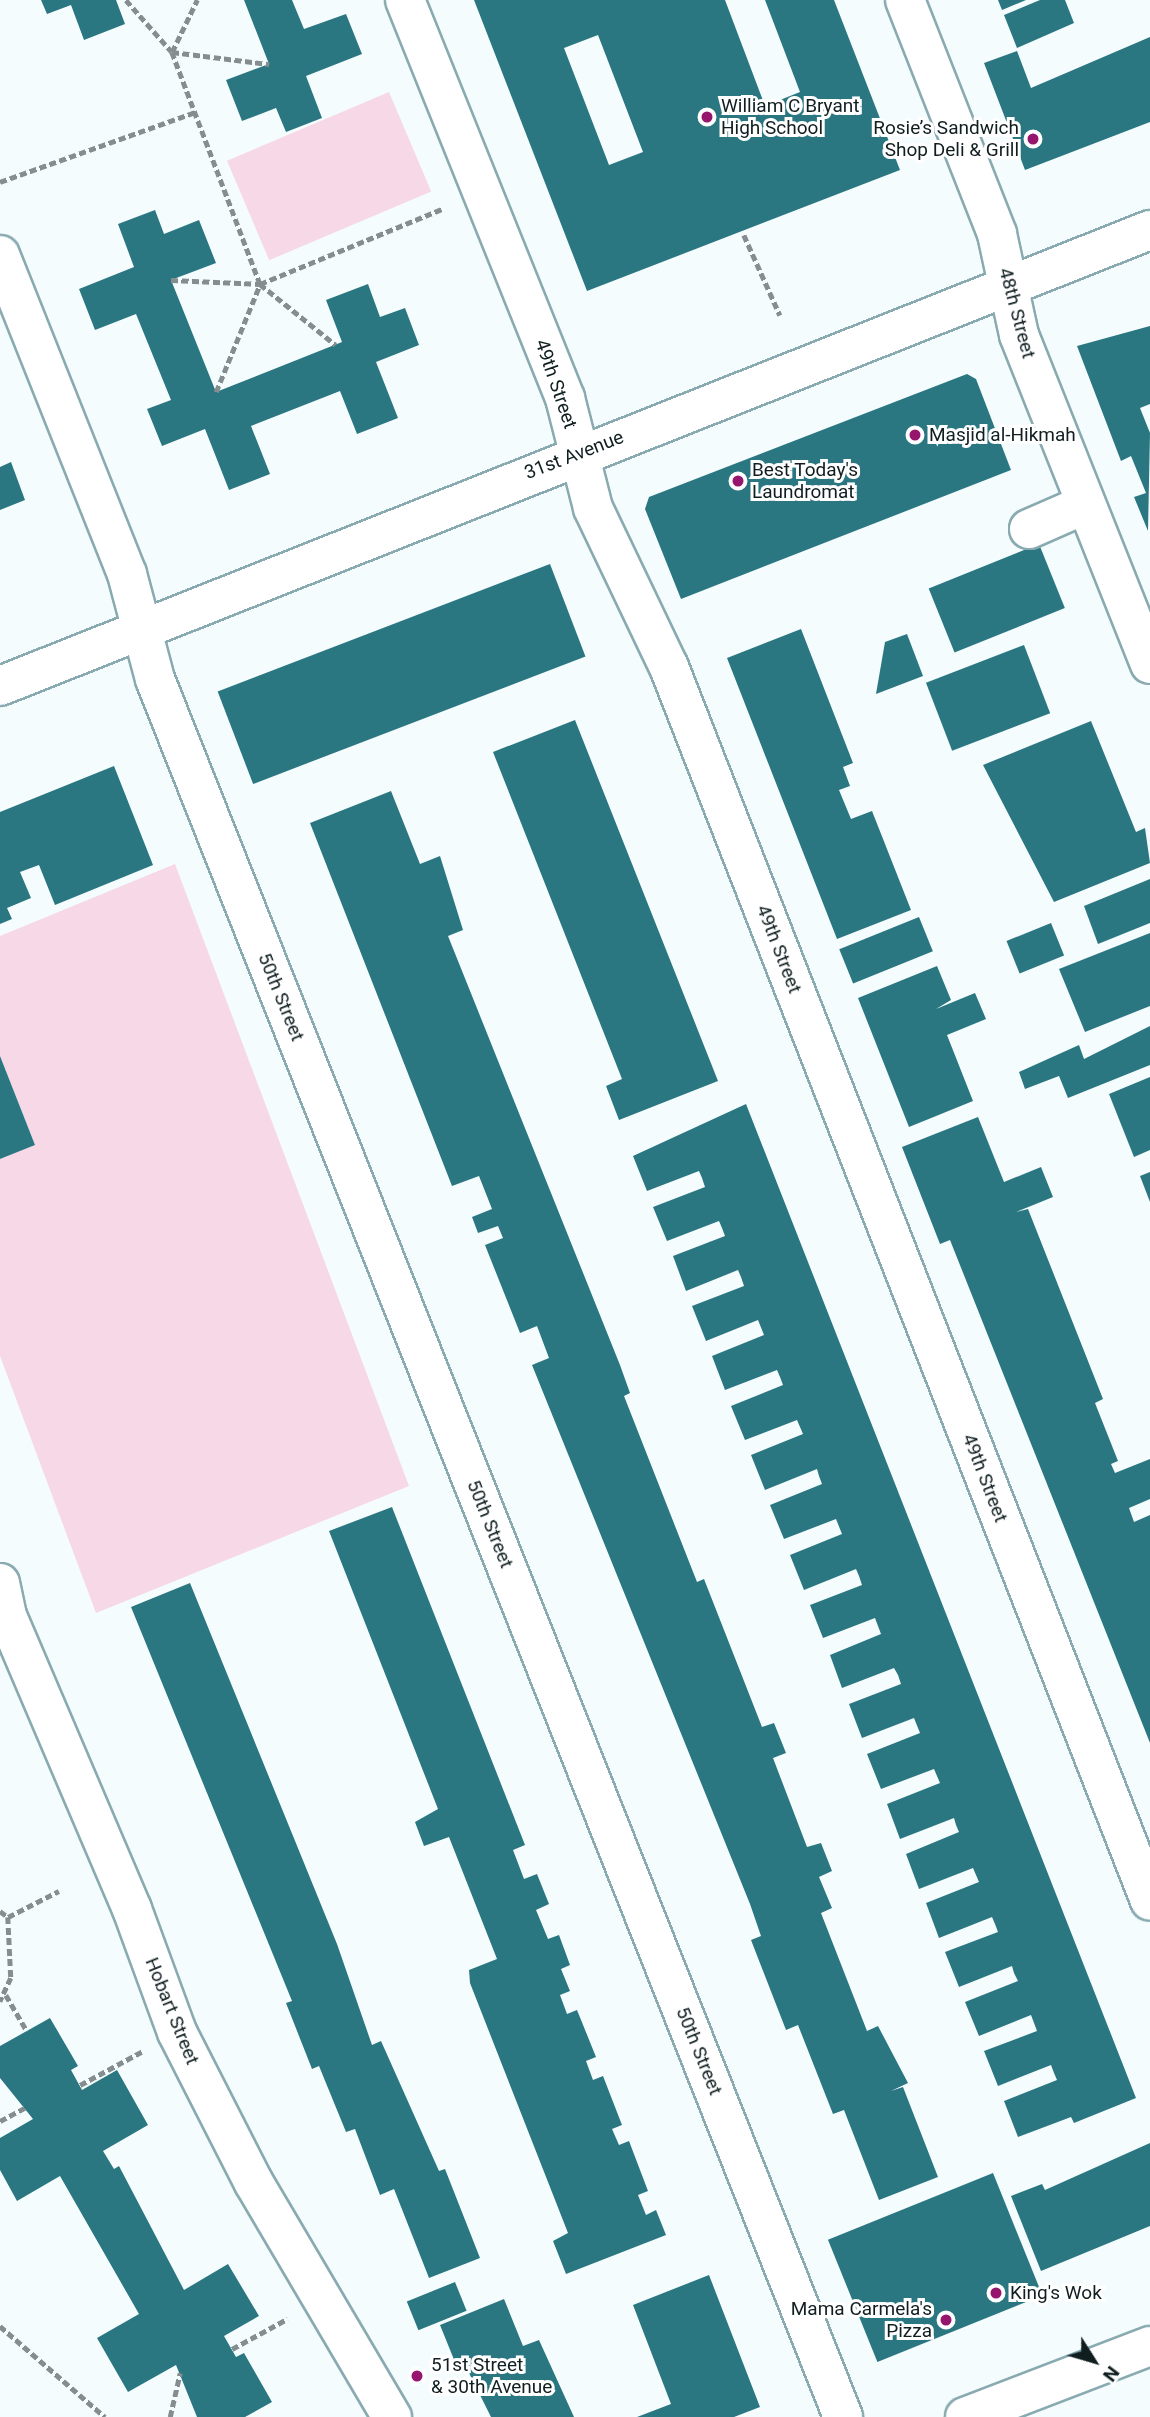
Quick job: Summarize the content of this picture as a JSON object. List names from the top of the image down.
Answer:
{
  "streets": {
    "street": [
      "48th Street",
      "49th Street",
      "31st Avenue",
      "50th Street",
      "Hobart Street"
    ]
  },
  "crossings": [
    ["48th Street", "31st Avenue"],
    ["49th Street", "31st Avenue"],
    ["31st Avenue", "50th Street"]
  ],
  "places": [
    "William C Bryant High School",
    "Rosie’s Sandwich Shop Deli & Grill",
    "Masjid al-Hikmah",
    "Best Today's Laundromat",
    "King's Wok",
    "Mama Carmela's Pizza",
    "51st Street & 30th Avenue"
  ],
  "north": "bottom right"
}
